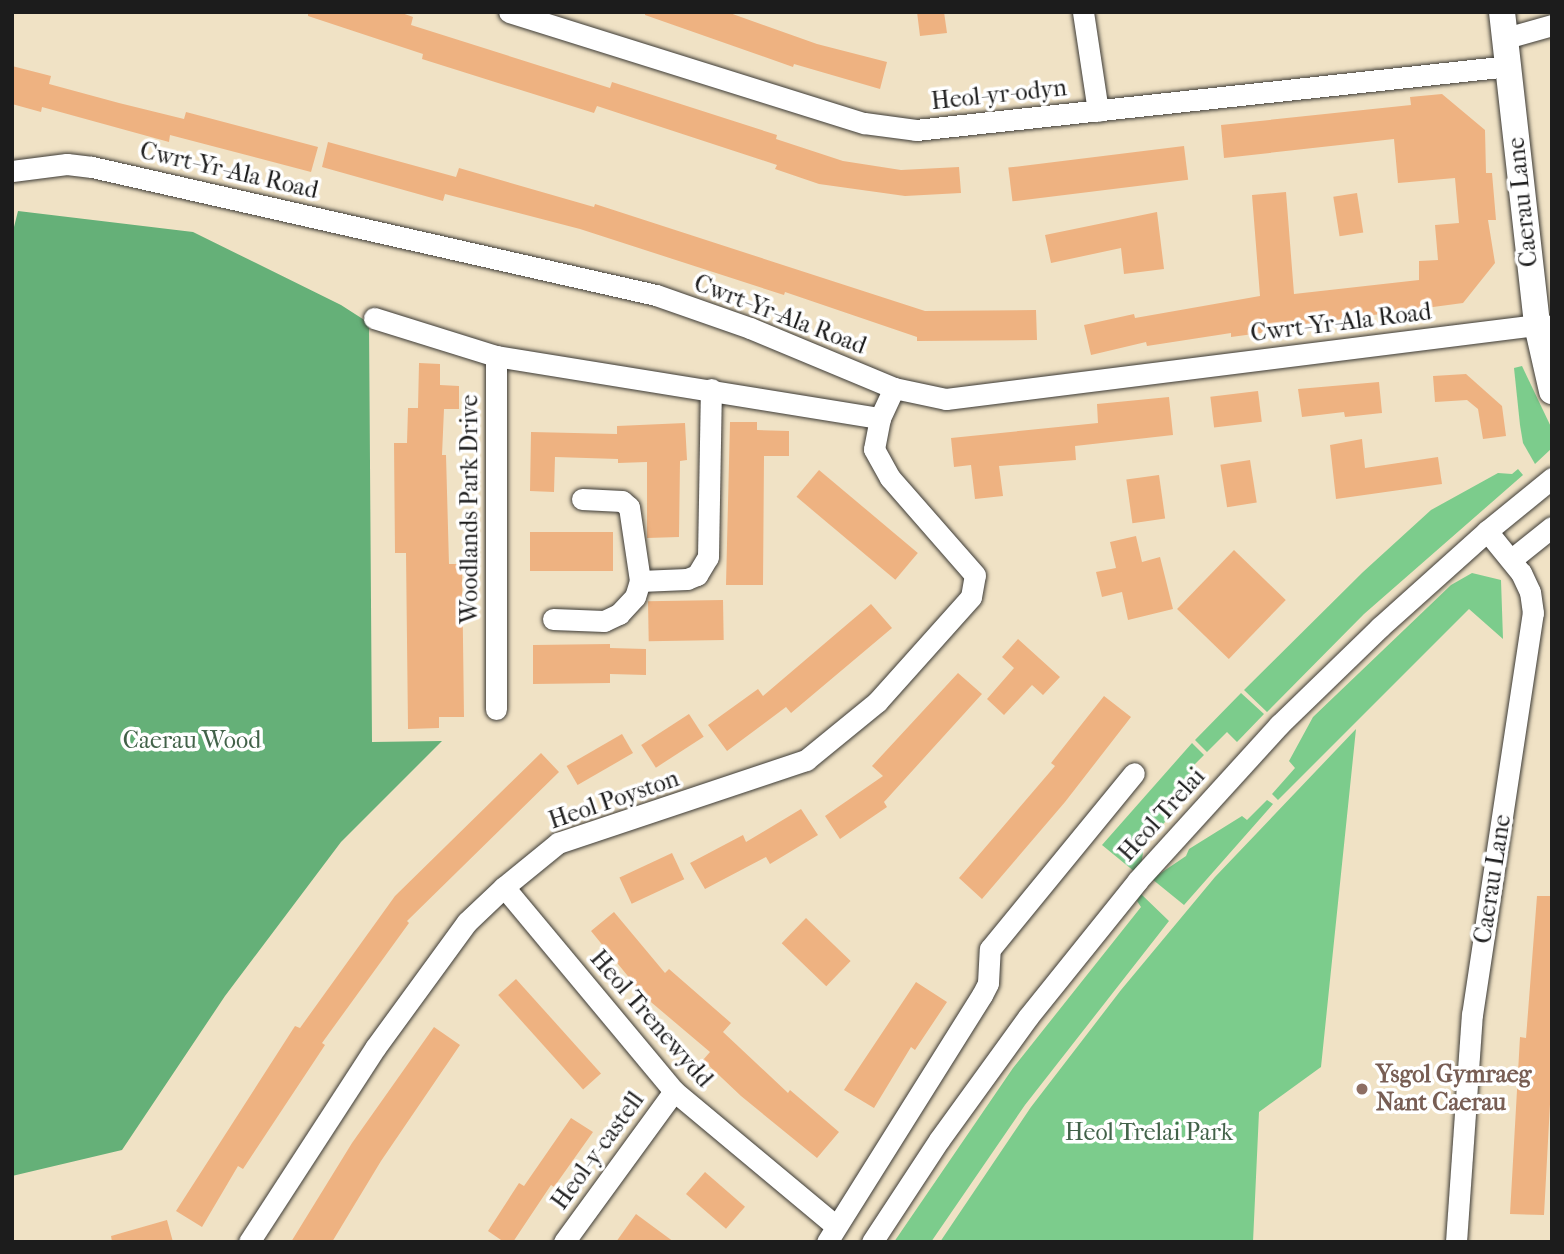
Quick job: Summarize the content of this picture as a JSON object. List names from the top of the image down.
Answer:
{
  "streets": {
    "street": [
      "Heol-yr-odyn",
      "Cwrt-Yr-Ala Road",
      "Caerau Lane",
      "Woodlands Park Drive",
      "Heol Poyston",
      "Heol Trelai",
      "Heol Trenewydd",
      "Heol-y-castell"
    ]
  },
  "crossings": [
    ["Heol-yr-odyn", "Caerau Lane"],
    ["Cwrt-Yr-Ala Road", "Caerau Lane"],
    ["Caerau Lane", "Heol Trelai"],
    ["Heol Poyston", "Heol Trenewydd"],
    ["Heol Trelai", "Heol Trenewydd"],
    ["Heol Trenewydd", "Heol-y-castell"]
  ],
  "parks": ["Caerau Wood", "Heol Trelai Park"],
  "places": ["Ysgol Gymraeg Nant Caerau"]
}
